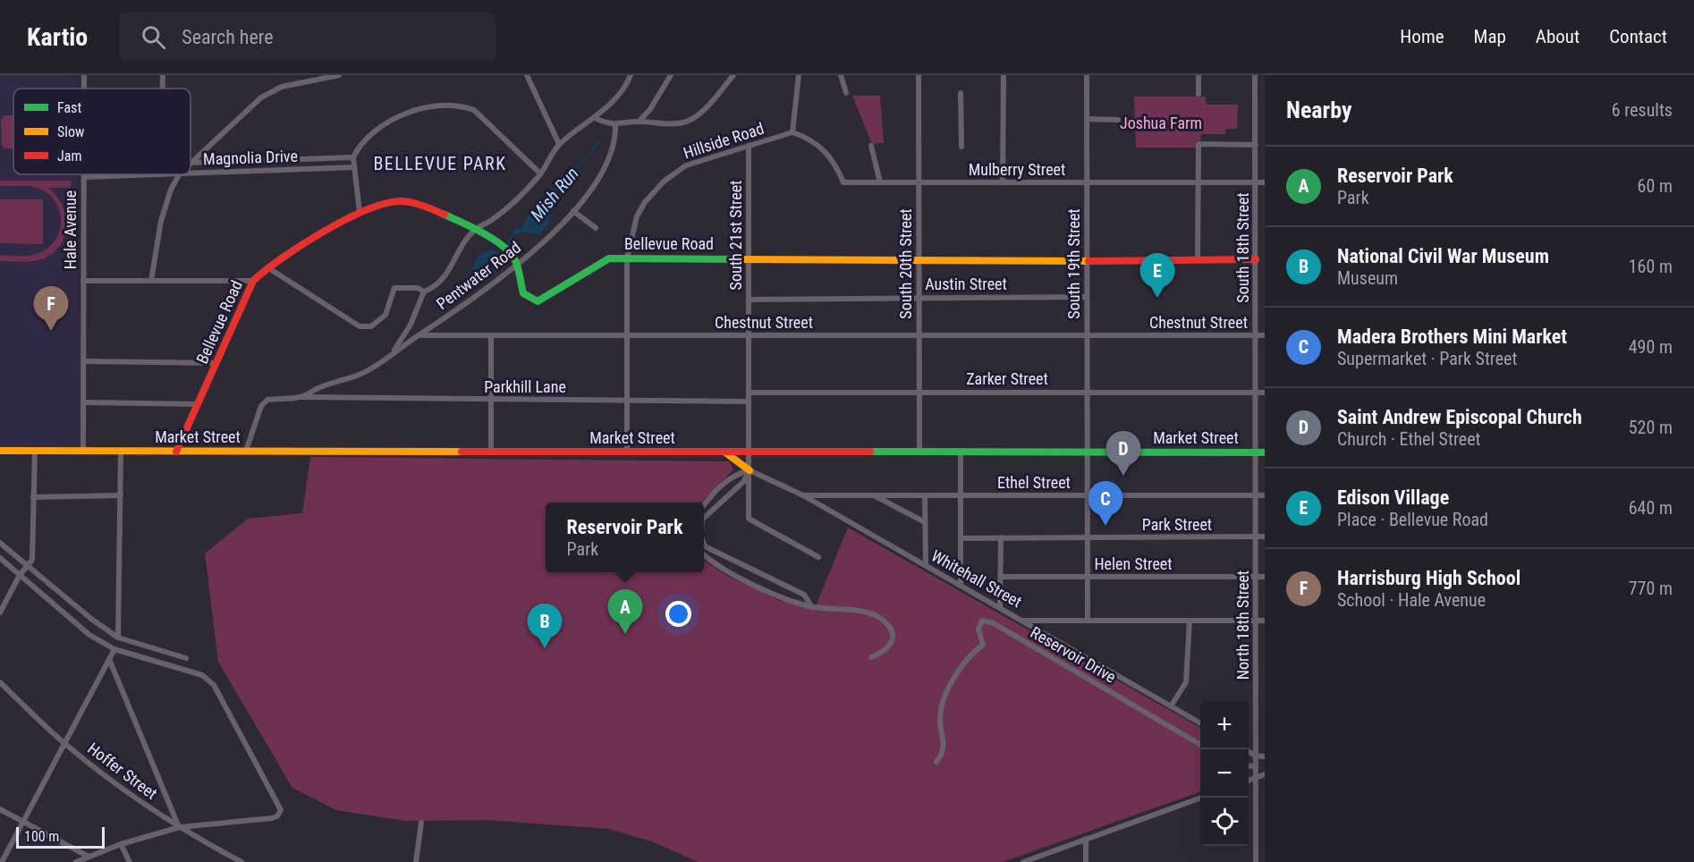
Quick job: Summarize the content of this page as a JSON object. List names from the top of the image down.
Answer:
{
  "streets": {
    "main road": ["Bellevue Road", "Market Street"],
    "street": [
      "Hillside Road",
      "Magnolia Drive",
      "Mulberry Street",
      "Hale Avenue",
      "South 21st Street",
      "South 18th Street",
      "South 20th Street",
      "South 19th Street",
      "Pentwater Road",
      "Austin Street",
      "Chestnut Street",
      "Zarker Street",
      "Parkhill Lane",
      "Ethel Street",
      "Park Street",
      "Helen Street",
      "Whitehall Street",
      "North 18th Street",
      "Reservoir Drive",
      "Hoffer Street"
    ]
  },
  "crossings": [
    ["Hillside Road", "Mulberry Street"],
    ["Hillside Road", "South 21st Street"],
    ["Hillside Road", "Bellevue Road"],
    ["Hillside Road", "Chestnut Street"],
    ["Hillside Road", "Parkhill Lane"],
    ["Hillside Road", "Market Street"],
    ["Magnolia Drive", "Hale Avenue"],
    ["Mulberry Street", "South 18th Street"],
    ["Mulberry Street", "South 20th Street"],
    ["Mulberry Street", "South 19th Street"],
    ["Hale Avenue", "Market Street"],
    ["South 21st Street", "Bellevue Road"],
    ["South 21st Street", "Austin Street"],
    ["South 21st Street", "Chestnut Street"],
    ["South 21st Street", "Zarker Street"],
    ["South 21st Street", "Parkhill Lane"],
    ["South 21st Street", "Market Street"],
    ["Bellevue Road", "South 18th Street"],
    ["Bellevue Road", "South 20th Street"],
    ["Bellevue Road", "South 19th Street"],
    ["Bellevue Road", "Pentwater Road"],
    ["Bellevue Road", "Market Street"],
    ["South 18th Street", "Chestnut Street"],
    ["South 18th Street", "Zarker Street"],
    ["South 18th Street", "Market Street"],
    ["South 18th Street", "North 18th Street"],
    ["South 20th Street", "Austin Street"],
    ["South 20th Street", "Chestnut Street"],
    ["South 20th Street", "Zarker Street"],
    ["South 20th Street", "Market Street"],
    ["South 19th Street", "Austin Street"],
    ["South 19th Street", "Chestnut Street"],
    ["South 19th Street", "Zarker Street"],
    ["South 19th Street", "Market Street"],
    ["South 19th Street", "Ethel Street"],
    ["South 19th Street", "Park Street"],
    ["South 19th Street", "Helen Street"],
    ["Pentwater Road", "Chestnut Street"],
    ["Market Street", "North 18th Street"],
    ["Ethel Street", "Whitehall Street"],
    ["Ethel Street", "North 18th Street"],
    ["Park Street", "North 18th Street"],
    ["Helen Street", "North 18th Street"]
  ],
  "districts": ["BELLEVUE PARK"],
  "water": ["Mish Run"],
  "parks": ["Joshua Farm"],
  "legend": ["Fast", "Slow", "Jam"],
  "scale_bar": "100 m",
  "page": {
    "header": "Kartio",
    "search": "Search here",
    "nav": [
      "Home",
      "Map",
      "About",
      "Contact"
    ],
    "heading": ["Nearby", "6 results"],
    "list": [
      {
        "mark": "A",
        "name": "Reservoir Park",
        "note": "Park",
        "value": "60 m"
      },
      {
        "mark": "B",
        "name": "National Civil War Museum",
        "note": "Museum",
        "value": "160 m"
      },
      {
        "mark": "C",
        "name": "Madera Brothers Mini Market",
        "note": "Supermarket · Park Street",
        "value": "490 m"
      },
      {
        "mark": "D",
        "name": "Saint Andrew Episcopal Church",
        "note": "Church · Ethel Street",
        "value": "520 m"
      },
      {
        "mark": "E",
        "name": "Edison Village",
        "note": "Place · Bellevue Road",
        "value": "640 m"
      },
      {
        "mark": "F",
        "name": "Harrisburg High School",
        "note": "School · Hale Avenue",
        "value": "770 m"
      }
    ],
    "pins": [
      "E",
      "F",
      "D",
      "C",
      "A",
      "B"
    ],
    "popup": ["Reservoir Park", "Park"],
    "map_buttons": ["+", "−"],
    "scale": "100 m"
  }
}
